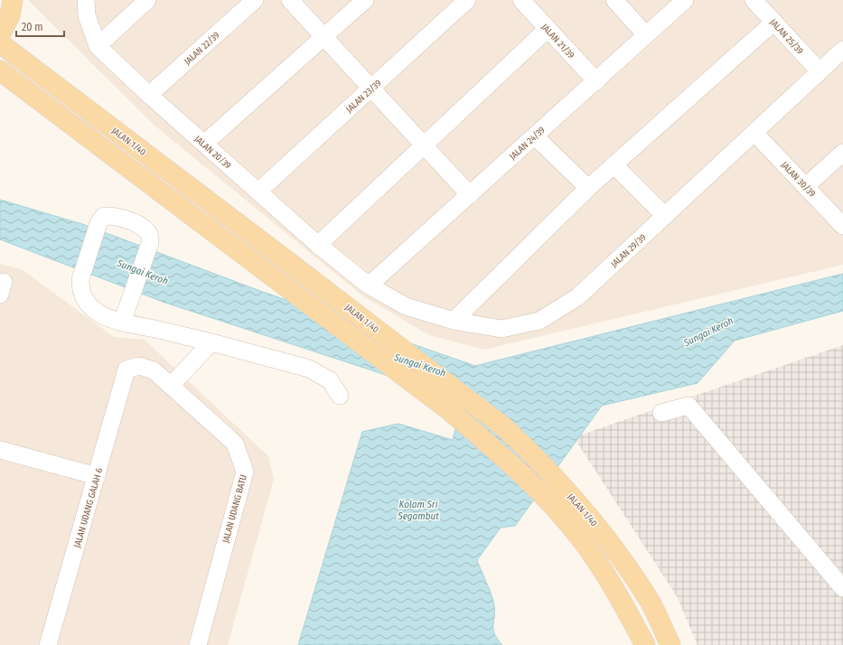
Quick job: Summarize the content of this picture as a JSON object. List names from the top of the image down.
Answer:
{
  "streets": {
    "main road": ["JALAN 1/40"],
    "street": [
      "JALAN 25/39",
      "JALAN 21/39",
      "JALAN 22/39",
      "JALAN 23/39",
      "JALAN 24/39",
      "JALAN 20/39",
      "JALAN 30/39",
      "JALAN 29/39",
      "JALAN UDANG GALAH 6",
      "JALAN UDANG BATU"
    ]
  },
  "crossings": [
    ["JALAN 25/39", "JALAN 29/39"],
    ["JALAN 21/39", "JALAN 24/39"],
    ["JALAN 22/39", "JALAN 20/39"],
    ["JALAN 23/39", "JALAN 20/39"],
    ["JALAN 24/39", "JALAN 20/39"],
    ["JALAN 24/39", "JALAN 29/39"],
    ["JALAN 20/39", "JALAN 29/39"],
    ["JALAN 30/39", "JALAN 29/39"],
    ["JALAN UDANG GALAH 6", "JALAN UDANG BATU"]
  ],
  "water": ["Sungai Keroh", "Kolam Sri Segambut"],
  "scale_bar": "20 m"
}
